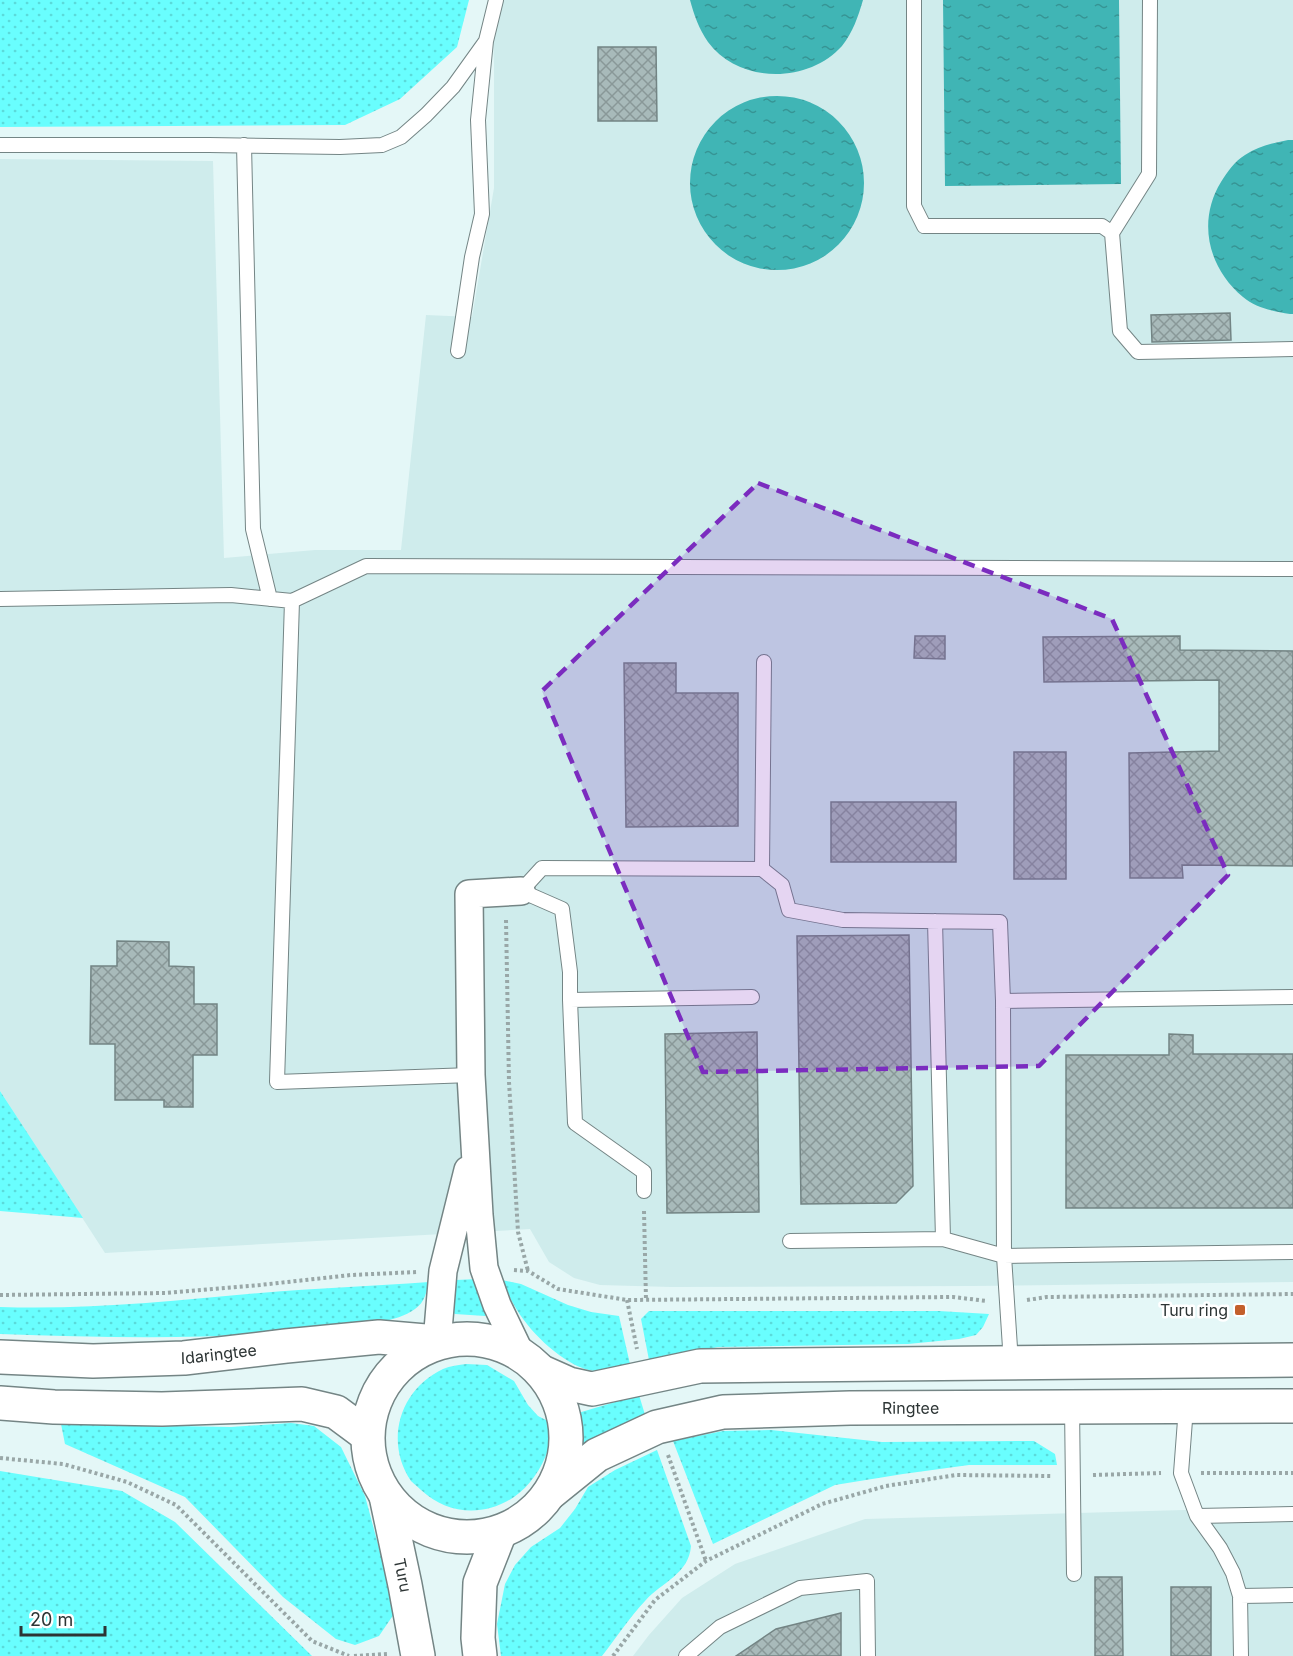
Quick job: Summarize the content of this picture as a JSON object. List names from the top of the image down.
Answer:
{
  "streets": {
    "main road": ["Idaringtee", "Ringtee", "Turu"]
  },
  "crossings": [
    ["Idaringtee", "Ringtee"],
    ["Idaringtee", "Turu"],
    ["Ringtee", "Turu"]
  ],
  "places": {
    "transit": ["Turu ring"]
  },
  "scale_bar": "20 m"
}
